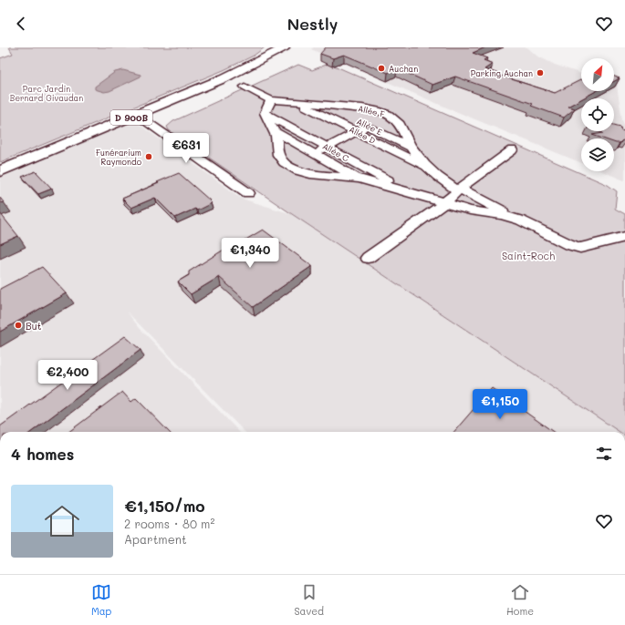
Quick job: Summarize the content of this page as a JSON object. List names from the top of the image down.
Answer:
{
  "streets": {
    "main road": ["D 900B"],
    "street": [
      "Allée F",
      "Allée E",
      "Allée D",
      "Allée C"
    ]
  },
  "crossings": [
    ["Allée F", "Allée E"],
    ["Allée F", "Allée D"]
  ],
  "parks": ["Parc Jardin Bernard Givaudan", "Saint-Roch"],
  "places": [
    "Auchan",
    "Parking Auchan",
    "Funérarium Raymondo",
    "But"
  ],
  "north": "top right",
  "page": {
    "header": "Nestly",
    "price": [
      "€631",
      "€1,340",
      "€2,400",
      "€1,150"
    ],
    "heading": "4 homes",
    "list": [
      {
        "name": "€1,150/mo",
        "note": "2 rooms · 80 m² · Apartment"
      }
    ],
    "tabs": ["Map", "Saved", "Home"]
  }
}
